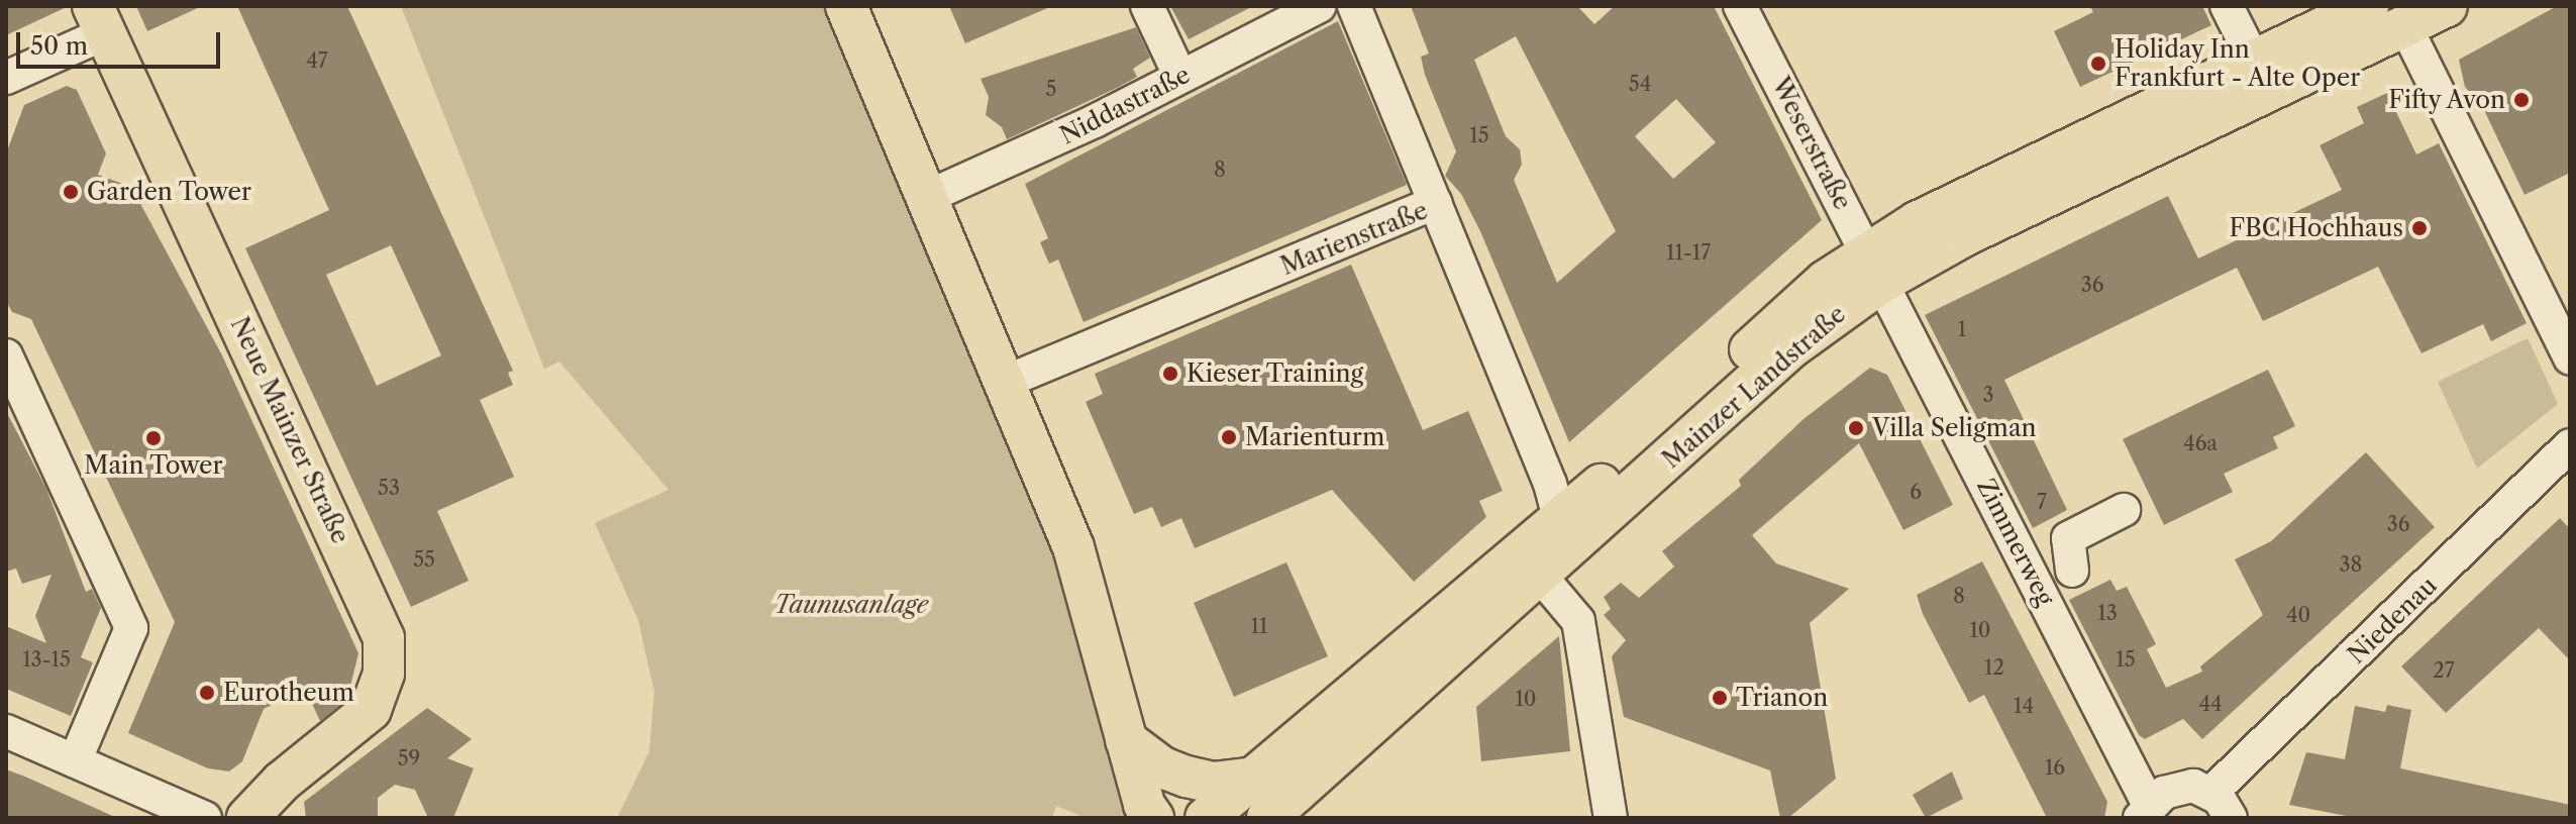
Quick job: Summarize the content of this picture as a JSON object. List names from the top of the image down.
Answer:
{
  "streets": {
    "main road": ["Mainzer Landstraße", "Neue Mainzer Straße"],
    "street": [
      "Niddastraße",
      "Weserstraße",
      "Marienstraße",
      "Zimmerweg",
      "Niedenau"
    ]
  },
  "crossings": [
    ["Weserstraße", "Mainzer Landstraße"],
    ["Weserstraße", "Zimmerweg"],
    ["Marienstraße", "Mainzer Landstraße"],
    ["Mainzer Landstraße", "Zimmerweg"]
  ],
  "parks": ["Taunusanlage"],
  "places": [
    "Holiday Inn Frankfurt - Alte Oper",
    "Fifty Avon",
    "Garden Tower",
    "FBC Hochhaus",
    "Kieser Training",
    "Villa Seligman",
    "Marienturm",
    "Main Tower",
    "Eurotheum",
    "Trianon"
  ],
  "house_numbers": [
    "47",
    "54",
    "5",
    "15",
    "8",
    "11-17",
    "36",
    "1",
    "3",
    "46a",
    "53",
    "6",
    "7",
    "36",
    "55",
    "38",
    "8",
    "13",
    "40",
    "11",
    "10",
    "13-15",
    "15",
    "12",
    "27",
    "10",
    "44",
    "14",
    "59",
    "16"
  ],
  "scale_bar": "50 m"
}
